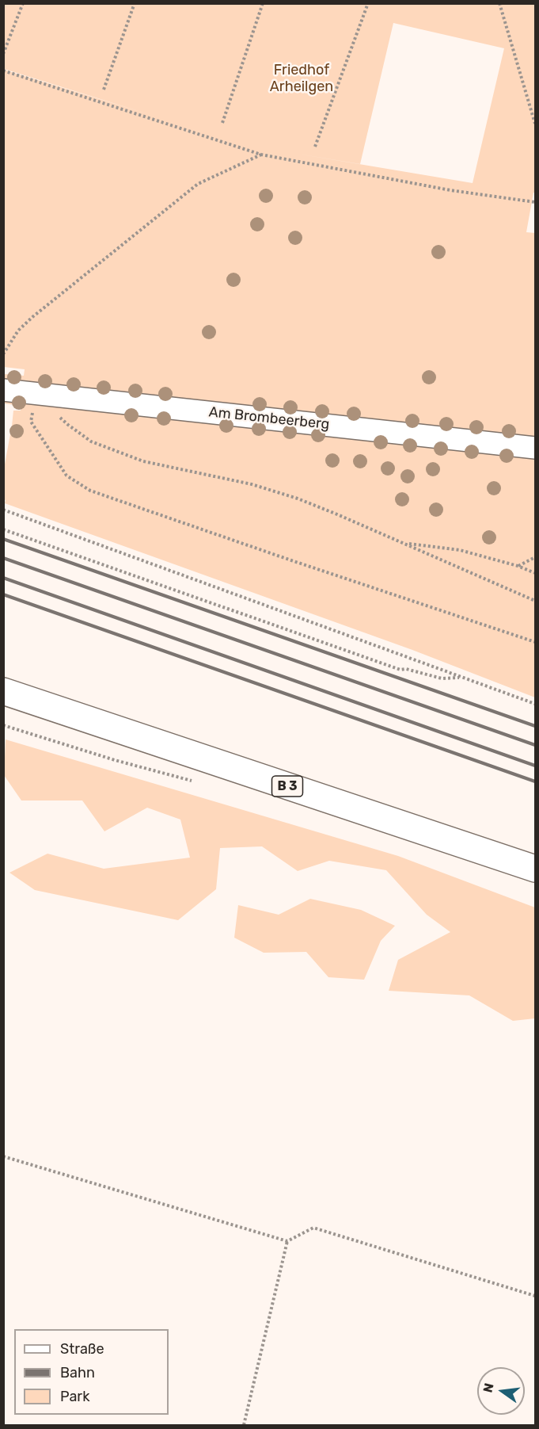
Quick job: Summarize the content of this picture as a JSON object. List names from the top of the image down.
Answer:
{
  "streets": {
    "main road": ["B 3"],
    "street": ["Am Brombeerberg"]
  },
  "parks": ["Friedhof Arheilgen"],
  "legend": ["Straße", "Bahn", "Park"],
  "north": "left"
}
